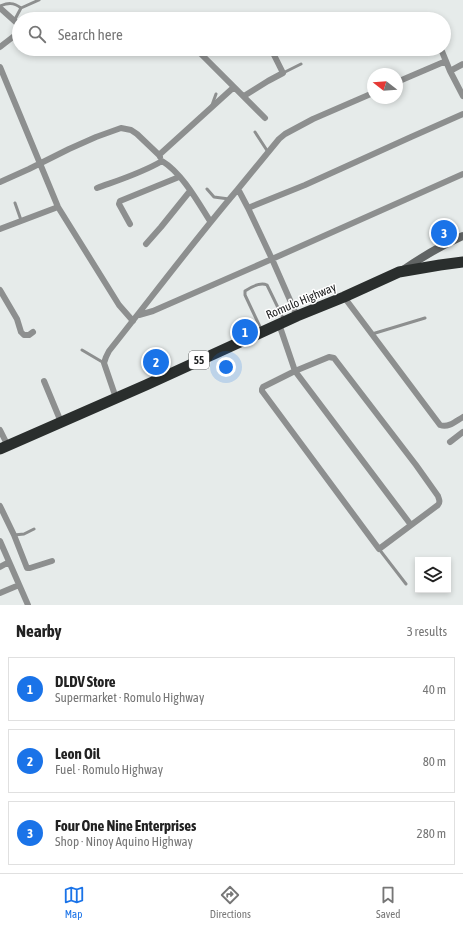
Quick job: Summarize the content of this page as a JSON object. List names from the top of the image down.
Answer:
{
  "streets": {
    "highway": ["Romulo Highway", "55"]
  },
  "north": "left",
  "page": {
    "search": "Search here",
    "pins": ["3", "1", "2"],
    "heading": ["Nearby", "3 results"],
    "list": [
      {
        "mark": "1",
        "name": "DLDV Store",
        "note": "Supermarket · Romulo Highway",
        "value": "40 m"
      },
      {
        "mark": "2",
        "name": "Leon Oil",
        "note": "Fuel · Romulo Highway",
        "value": "80 m"
      },
      {
        "mark": "3",
        "name": "Four One Nine Enterprises",
        "note": "Shop · Ninoy Aquino Highway",
        "value": "280 m"
      }
    ],
    "nav": ["Map", "Directions", "Saved"]
  }
}
